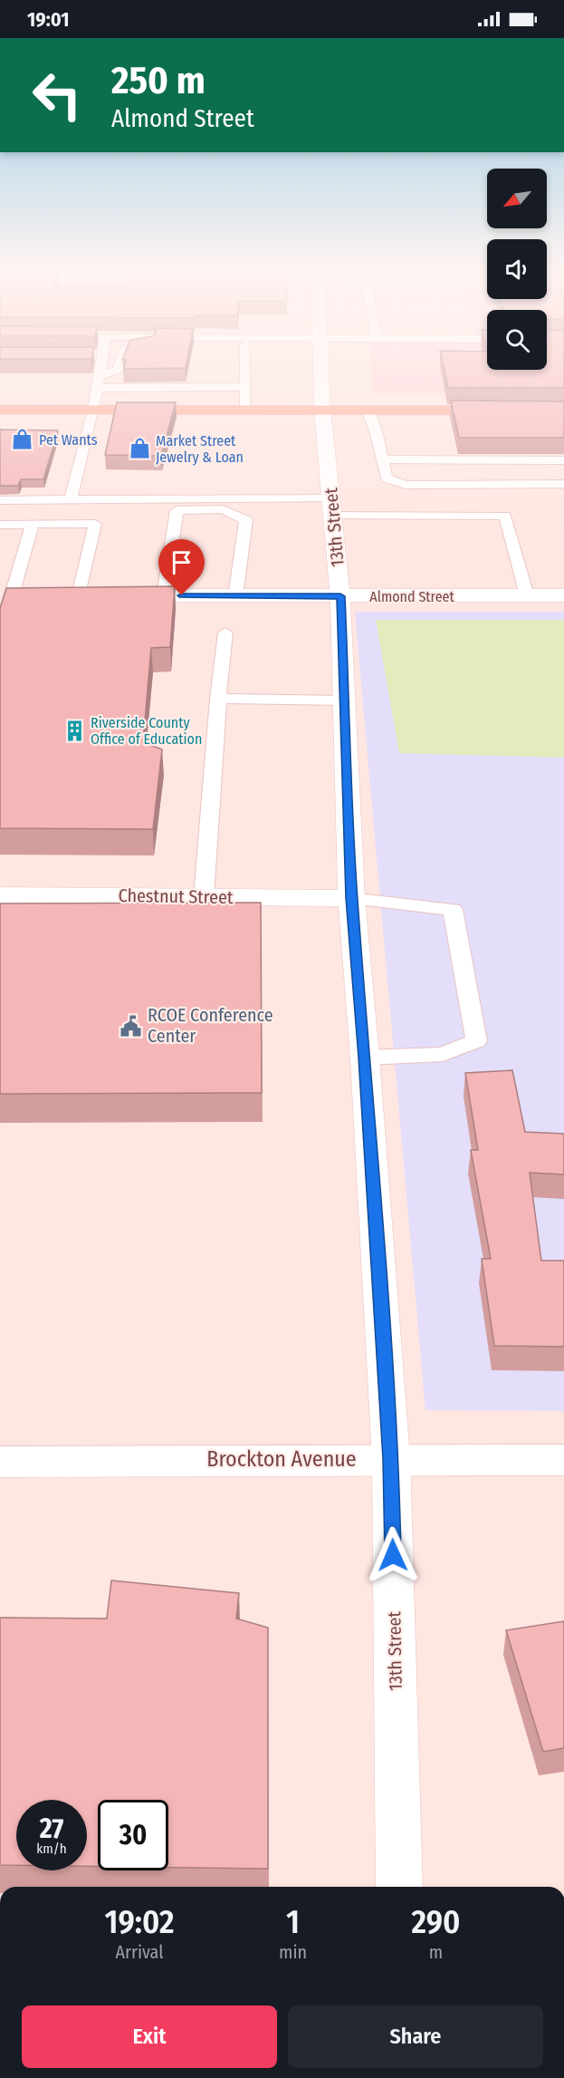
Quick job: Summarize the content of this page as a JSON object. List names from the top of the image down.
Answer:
{
  "streets": {
    "street": [
      "13th Street",
      "Almond Street",
      "Chestnut Street",
      "Brockton Avenue"
    ]
  },
  "crossings": [
    ["13th Street", "Almond Street"],
    ["13th Street", "Chestnut Street"],
    ["13th Street", "Brockton Avenue"]
  ],
  "places": {
    "shop": ["Pet Wants", "Market Street Jewelry & Loan"],
    "building": ["Riverside County Office of Education"],
    "public building": ["RCOE Conference Center"]
  },
  "north": "bottom left",
  "page": {
    "status": "19:01",
    "turn": ["250 m", "Almond Street"],
    "speed": "27 km/h",
    "limit": "30",
    "eta": [
      "19:02",
      "Arrival",
      "1",
      "min",
      "290",
      "m"
    ],
    "buttons": ["Exit", "Share"]
  }
}
